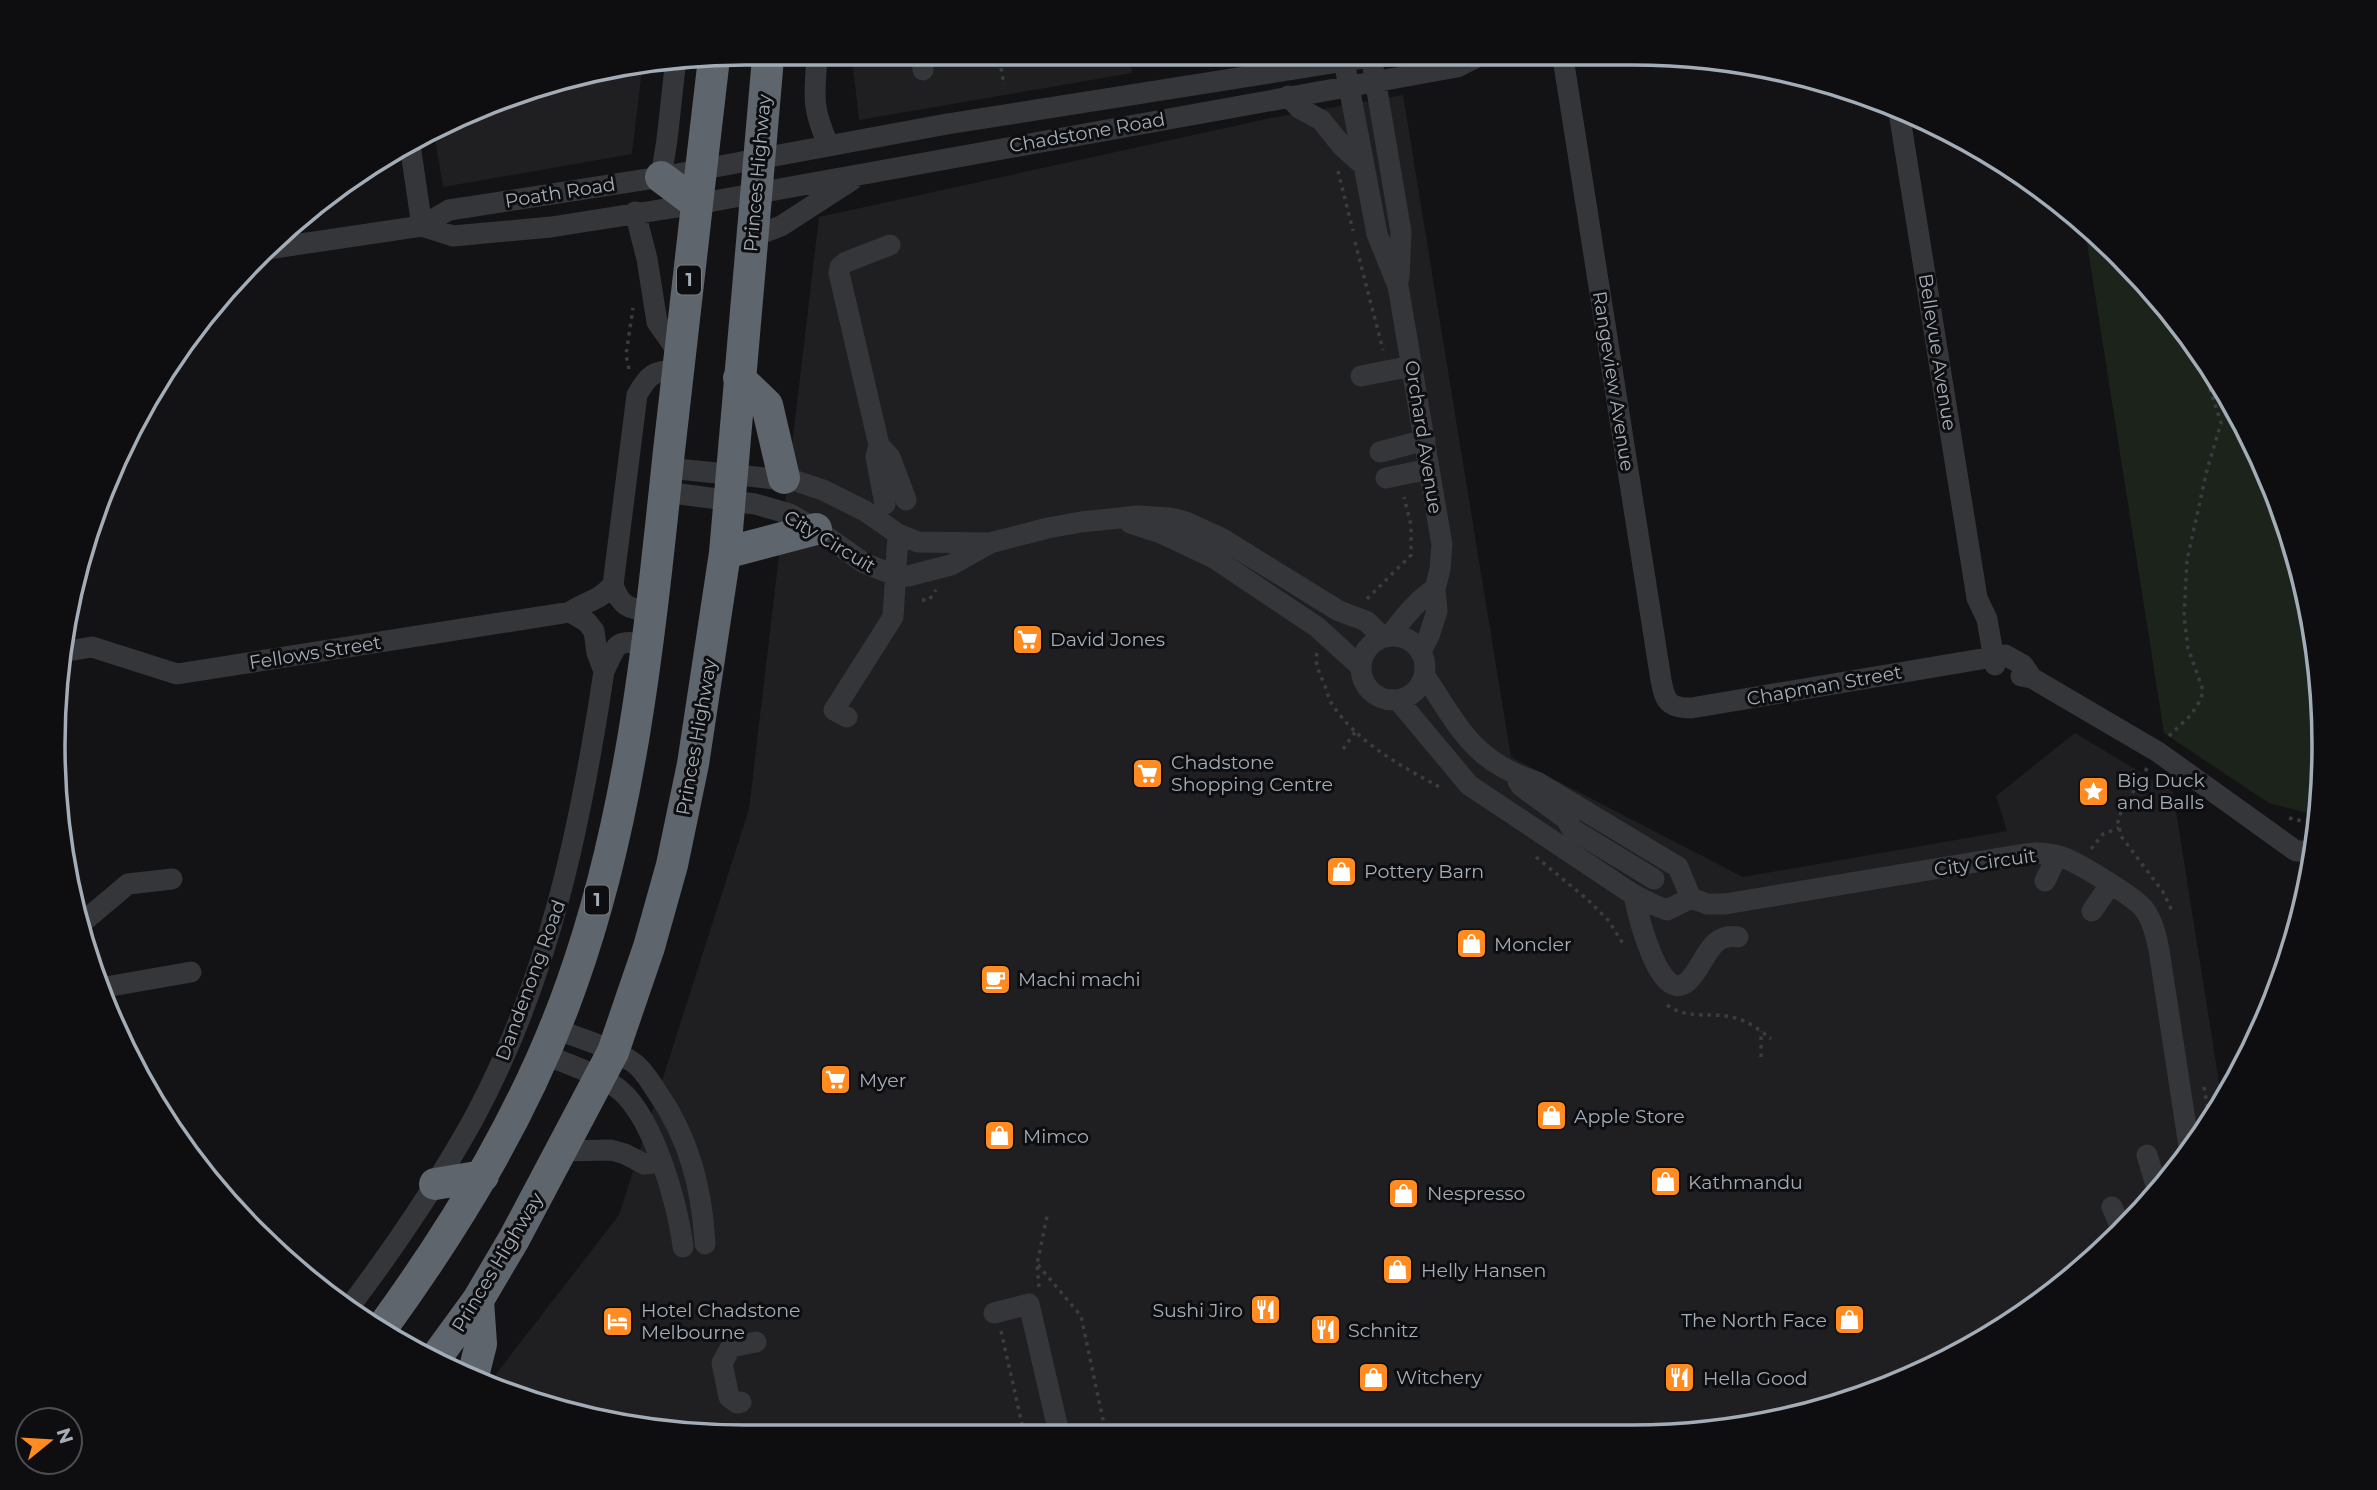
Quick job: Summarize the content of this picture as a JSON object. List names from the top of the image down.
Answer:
{
  "streets": {
    "highway": ["Princes Highway", "1"],
    "street": [
      "Chadstone Road",
      "Poath Road",
      "Bellevue Avenue",
      "Rangeview Avenue",
      "Orchard Avenue",
      "City Circuit",
      "Fellows Street",
      "Chapman Street",
      "Dandenong Road"
    ]
  },
  "crossings": [
    ["Chadstone Road", "Princes Highway"],
    ["Chadstone Road", "Poath Road"],
    ["Chadstone Road", "1"],
    ["Chadstone Road", "Orchard Avenue"],
    ["Princes Highway", "City Circuit"],
    ["Poath Road", "1"],
    ["1", "City Circuit"],
    ["1", "Dandenong Road"],
    ["Bellevue Avenue", "Chapman Street"],
    ["Rangeview Avenue", "Chapman Street"],
    ["Orchard Avenue", "City Circuit"]
  ],
  "places": {
    "supermarket": ["David Jones", "Chadstone Shopping Centre", "Myer"],
    "place": ["Big Duck and Balls"],
    "shop": [
      "Pottery Barn",
      "Moncler",
      "Apple Store",
      "Mimco",
      "Kathmandu",
      "Nespresso",
      "Helly Hansen",
      "The North Face",
      "Witchery"
    ],
    "cafe": ["Machi machi"],
    "restaurant": ["Sushi Jiro", "Schnitz", "Hella Good"],
    "hotel": ["Hotel Chadstone Melbourne"]
  },
  "north": "right"
}
